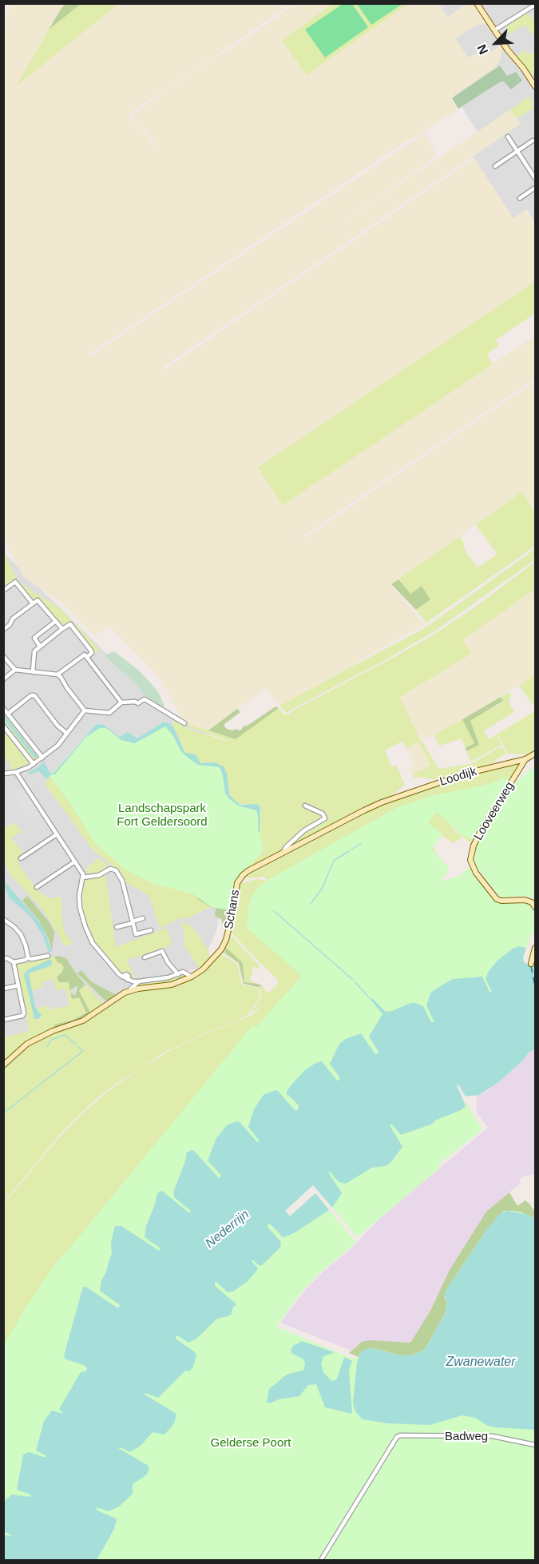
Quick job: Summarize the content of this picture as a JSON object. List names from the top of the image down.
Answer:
{
  "streets": {
    "street": [
      "Loodijk",
      "Looveerweg",
      "Schans",
      "Badweg"
    ]
  },
  "crossings": [
    ["Loodijk", "Looveerweg"],
    ["Loodijk", "Schans"]
  ],
  "water": ["Nederrijn", "Zwanewater"],
  "parks": ["Landschapspark Fort Geldersoord", "Gelderse Poort"],
  "north": "bottom left"
}
